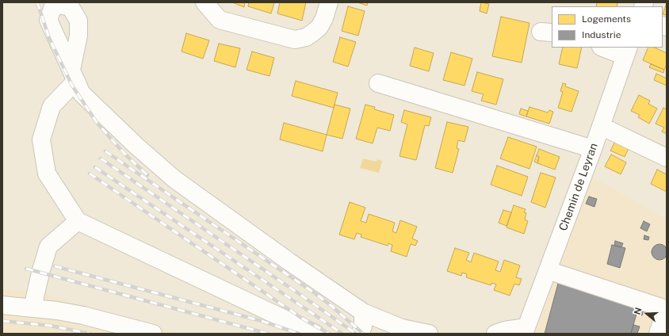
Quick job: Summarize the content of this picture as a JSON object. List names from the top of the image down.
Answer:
{
  "streets": {
    "street": ["Chemin de Leyran"]
  },
  "legend": ["Logements", "Industrie"],
  "north": "left"
}
